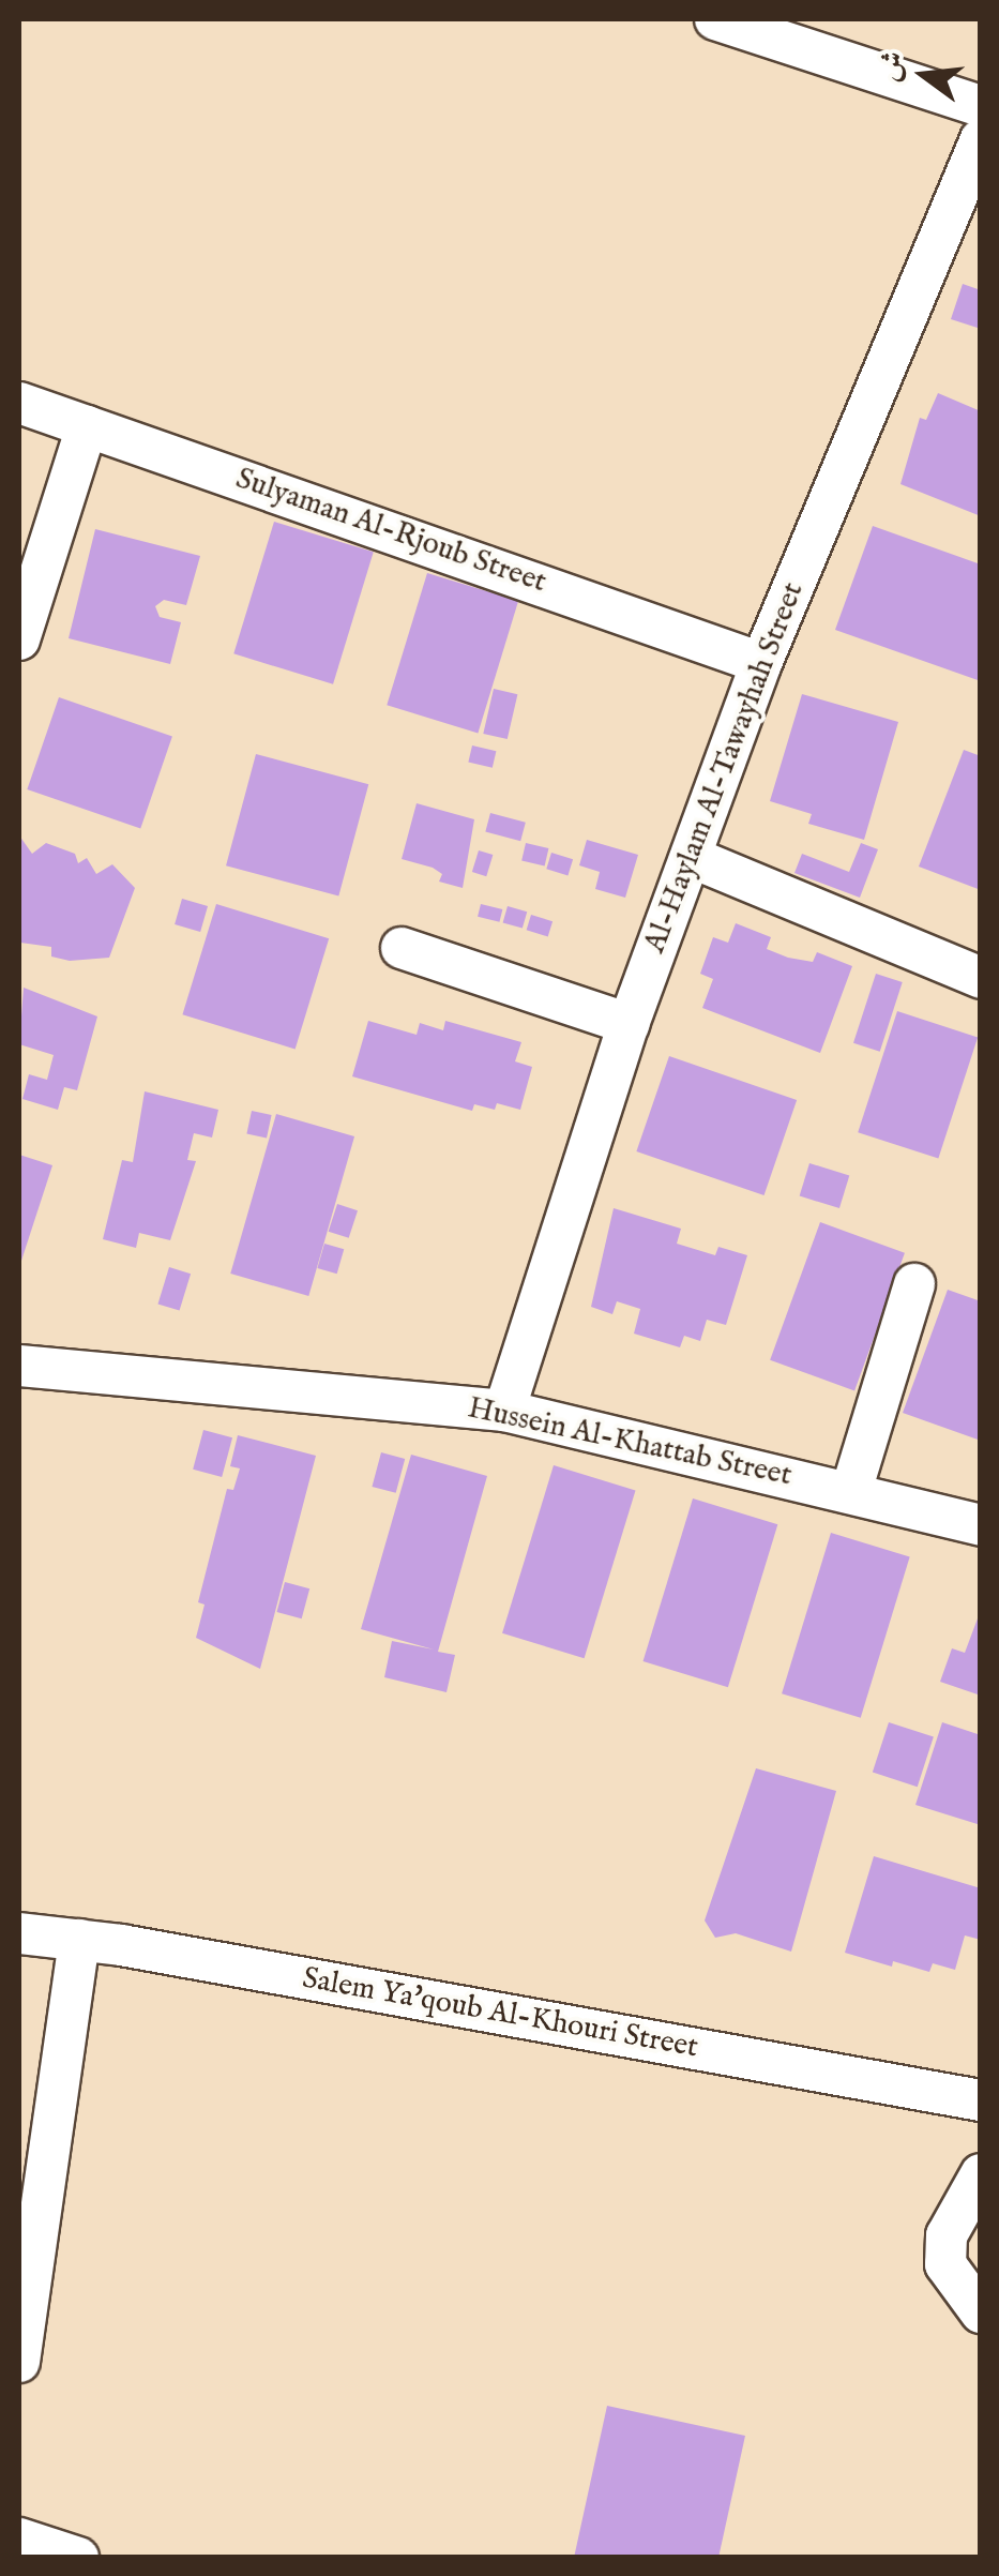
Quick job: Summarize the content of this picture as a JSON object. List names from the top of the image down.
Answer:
{
  "streets": {
    "street": [
      "Sulyaman Al-Rjoub Street",
      "Al-Haylam Al-Tawayhah Street",
      "Hussein Al-Khattab Street",
      "Salem Ya'qoub Al-Khouri Street"
    ]
  },
  "crossings": [
    ["Sulyaman Al-Rjoub Street", "Al-Haylam Al-Tawayhah Street"],
    ["Al-Haylam Al-Tawayhah Street", "Hussein Al-Khattab Street"]
  ],
  "north": "left"
}
